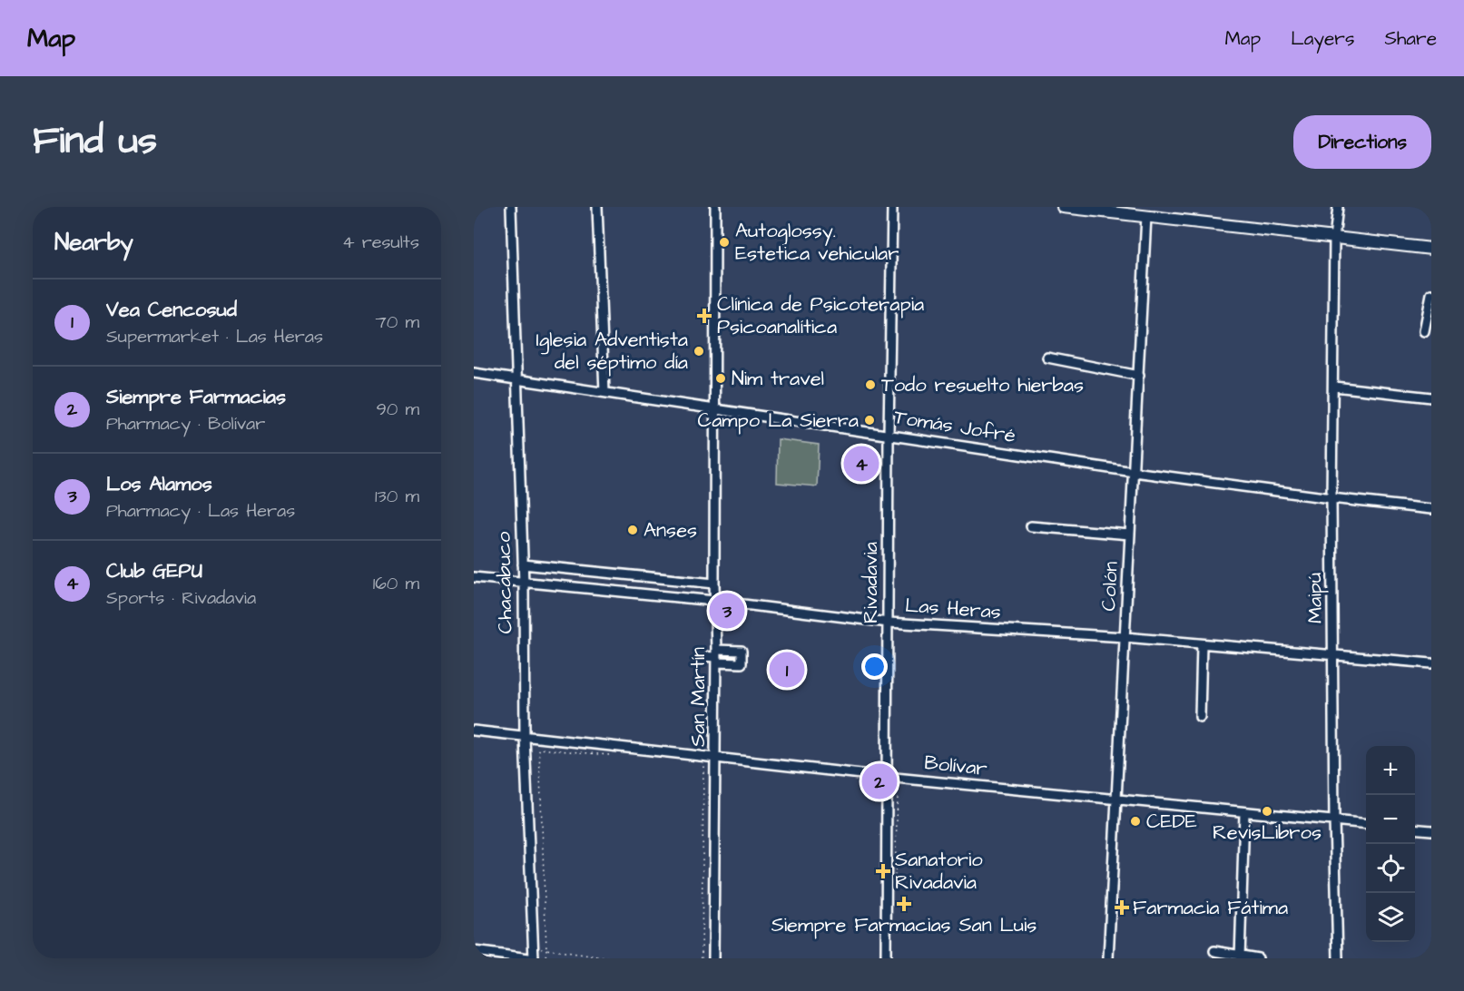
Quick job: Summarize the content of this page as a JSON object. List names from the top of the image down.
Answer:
{
  "streets": {
    "street": [
      "Tomás Jofré",
      "Chacabuco",
      "Rivadavia",
      "Colón",
      "Maipú",
      "Las Heras",
      "San Martín",
      "Bolívar"
    ]
  },
  "crossings": [
    ["Tomás Jofré", "Chacabuco"],
    ["Tomás Jofré", "Rivadavia"],
    ["Tomás Jofré", "Colón"],
    ["Tomás Jofré", "Maipú"],
    ["Tomás Jofré", "San Martín"],
    ["Chacabuco", "Las Heras"],
    ["Chacabuco", "Bolívar"],
    ["Rivadavia", "Las Heras"],
    ["Rivadavia", "Bolívar"],
    ["Colón", "Las Heras"],
    ["Colón", "Bolívar"],
    ["Maipú", "Las Heras"],
    ["Maipú", "Bolívar"],
    ["Las Heras", "San Martín"],
    ["San Martín", "Bolívar"]
  ],
  "places": {
    "other": [
      "Autoglossy. Estetica vehicular",
      "Iglesia Adventista del séptimo día",
      "Nim travel",
      "Todo resuelto hierbas",
      "Campo La Sierra",
      "Anses",
      "RevisLibros",
      "CEDE"
    ],
    "health": [
      "Clínica de Psicoterapia Psicoanalítica",
      "Sanatorio Rivadavia",
      "Siempre Farmacias San Luis",
      "Farmacia Fátima"
    ]
  },
  "page": {
    "header": "Map",
    "nav": ["Map", "Layers", "Share"],
    "title": "Find us",
    "buttons": "Directions",
    "heading": ["Nearby", "4 results"],
    "list": [
      {
        "mark": "1",
        "name": "Vea Cencosud",
        "note": "Supermarket · Las Heras",
        "value": "70 m"
      },
      {
        "mark": "2",
        "name": "Siempre Farmacias",
        "note": "Pharmacy · Bolívar",
        "value": "90 m"
      },
      {
        "mark": "3",
        "name": "Los Alamos",
        "note": "Pharmacy · Las Heras",
        "value": "130 m"
      },
      {
        "mark": "4",
        "name": "Club GEPU",
        "note": "Sports · Rivadavia",
        "value": "160 m"
      }
    ],
    "pins": [
      "4",
      "3",
      "1",
      "2"
    ],
    "map_buttons": ["+", "−"]
  }
}
